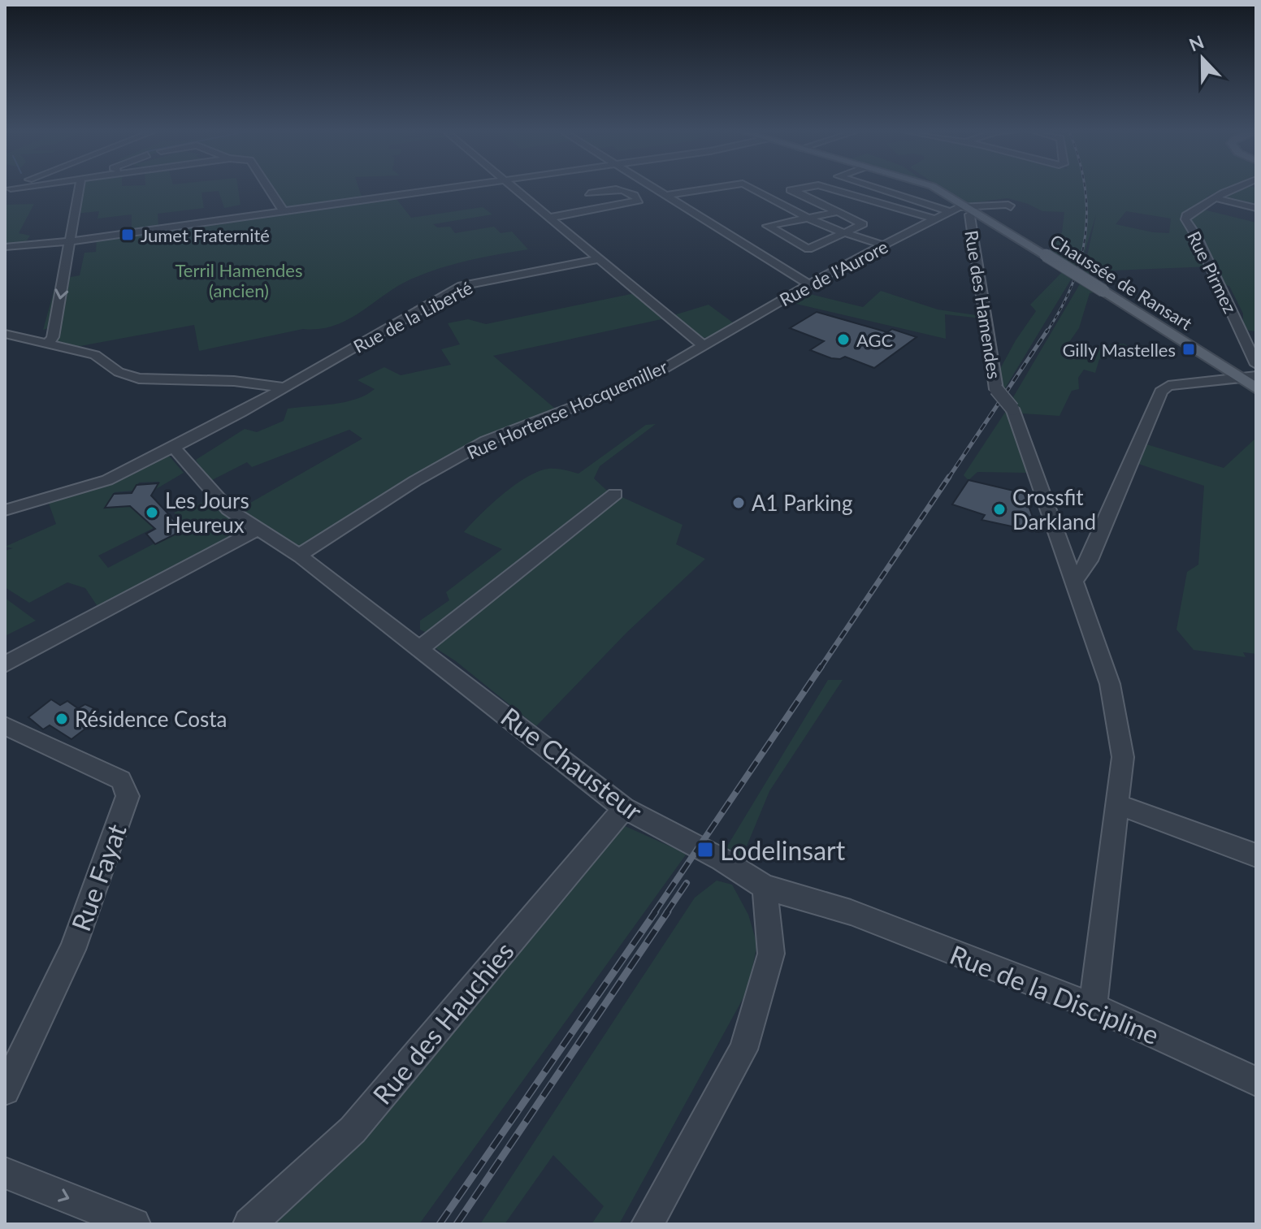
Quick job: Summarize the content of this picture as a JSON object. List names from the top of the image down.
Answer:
{
  "streets": {
    "main road": ["Chaussée de Ransart"],
    "street": [
      "Rue Pirmez",
      "Rue de l'Aurore",
      "Rue des Hamendes",
      "Rue de la Liberté",
      "Rue Hortense Hocquemiller",
      "Rue Chausteur",
      "Rue Fayat",
      "Rue de la Discipline",
      "Rue des Hauchies"
    ]
  },
  "crossings": [
    ["Rue de l'Aurore", "Chaussée de Ransart"],
    ["Rue de l'Aurore", "Rue des Hamendes"],
    ["Rue de l'Aurore", "Rue Hortense Hocquemiller"],
    ["Chaussée de Ransart", "Rue des Hamendes"],
    ["Rue des Hamendes", "Rue de la Discipline"],
    ["Rue de la Liberté", "Rue Chausteur"],
    ["Rue Hortense Hocquemiller", "Rue Chausteur"],
    ["Rue Chausteur", "Rue de la Discipline"],
    ["Rue Chausteur", "Rue des Hauchies"]
  ],
  "parks": ["Terril Hamendes (ancien)"],
  "places": {
    "transit": ["Jumet Fraternité", "Gilly Mastelles", "Lodelinsart"],
    "other": [
      "AGC",
      "A1 Parking",
      "Crossfit Darkland",
      "Les Jours Heureux",
      "Résidence Costa"
    ]
  },
  "north": "top"
}
